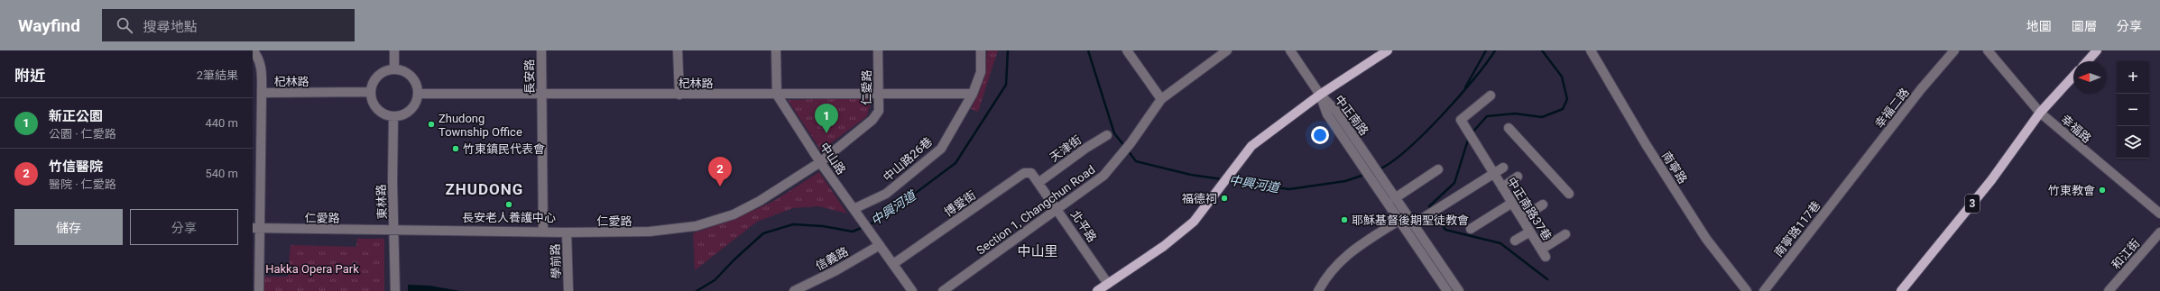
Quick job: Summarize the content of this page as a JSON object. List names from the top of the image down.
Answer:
{
  "streets": {
    "main road": ["3"],
    "street": [
      "長安路",
      "杞林路",
      "仁愛路",
      "幸福二路",
      "中正南路",
      "幸福路",
      "天津街",
      "中山路",
      "中山路26巷",
      "南寧路",
      "東林路",
      "博愛街",
      "中正南路37巷",
      "Section 1, Changchun Road",
      "北平路",
      "南寧路117巷",
      "和江街",
      "信義路",
      "學前路"
    ]
  },
  "crossings": [
    ["長安路", "杞林路"],
    ["長安路", "仁愛路"],
    ["杞林路", "仁愛路"],
    ["杞林路", "中山路"],
    ["杞林路", "中山路26巷"],
    ["杞林路", "東林路"],
    ["仁愛路", "中山路"],
    ["仁愛路", "東林路"],
    ["仁愛路", "學前路"],
    ["幸福二路", "南寧路117巷"],
    ["中正南路", "中正南路37巷"],
    ["幸福路", "3"],
    ["天津街", "博愛街"],
    ["天津街", "北平路"],
    ["中山路", "中山路26巷"],
    ["中山路", "信義路"],
    ["博愛街", "北平路"],
    ["Section 1, Changchun Road", "北平路"]
  ],
  "districts": ["ZHUDONG", "中山里"],
  "water": ["中興河道"],
  "parks": ["Hakka Opera Park"],
  "places": [
    "Zhudong Township Office",
    "竹東鎮民代表會",
    "竹東教會",
    "福德祠",
    "長安老人養護中心",
    "耶穌基督後期聖徒教會"
  ],
  "north": "left",
  "page": {
    "header": "Wayfind",
    "search": "搜尋地點",
    "nav": ["地圖", "圖層", "分享"],
    "heading": ["附近", "2筆結果"],
    "map_buttons": ["+", "−"],
    "list": [
      {
        "mark": "1",
        "name": "新正公園",
        "note": "公園 · 仁愛路",
        "value": "440 m"
      },
      {
        "mark": "2",
        "name": "竹信醫院",
        "note": "醫院 · 仁愛路",
        "value": "540 m"
      }
    ],
    "pins": ["1", "2"],
    "buttons": ["儲存", "分享"]
  }
}
